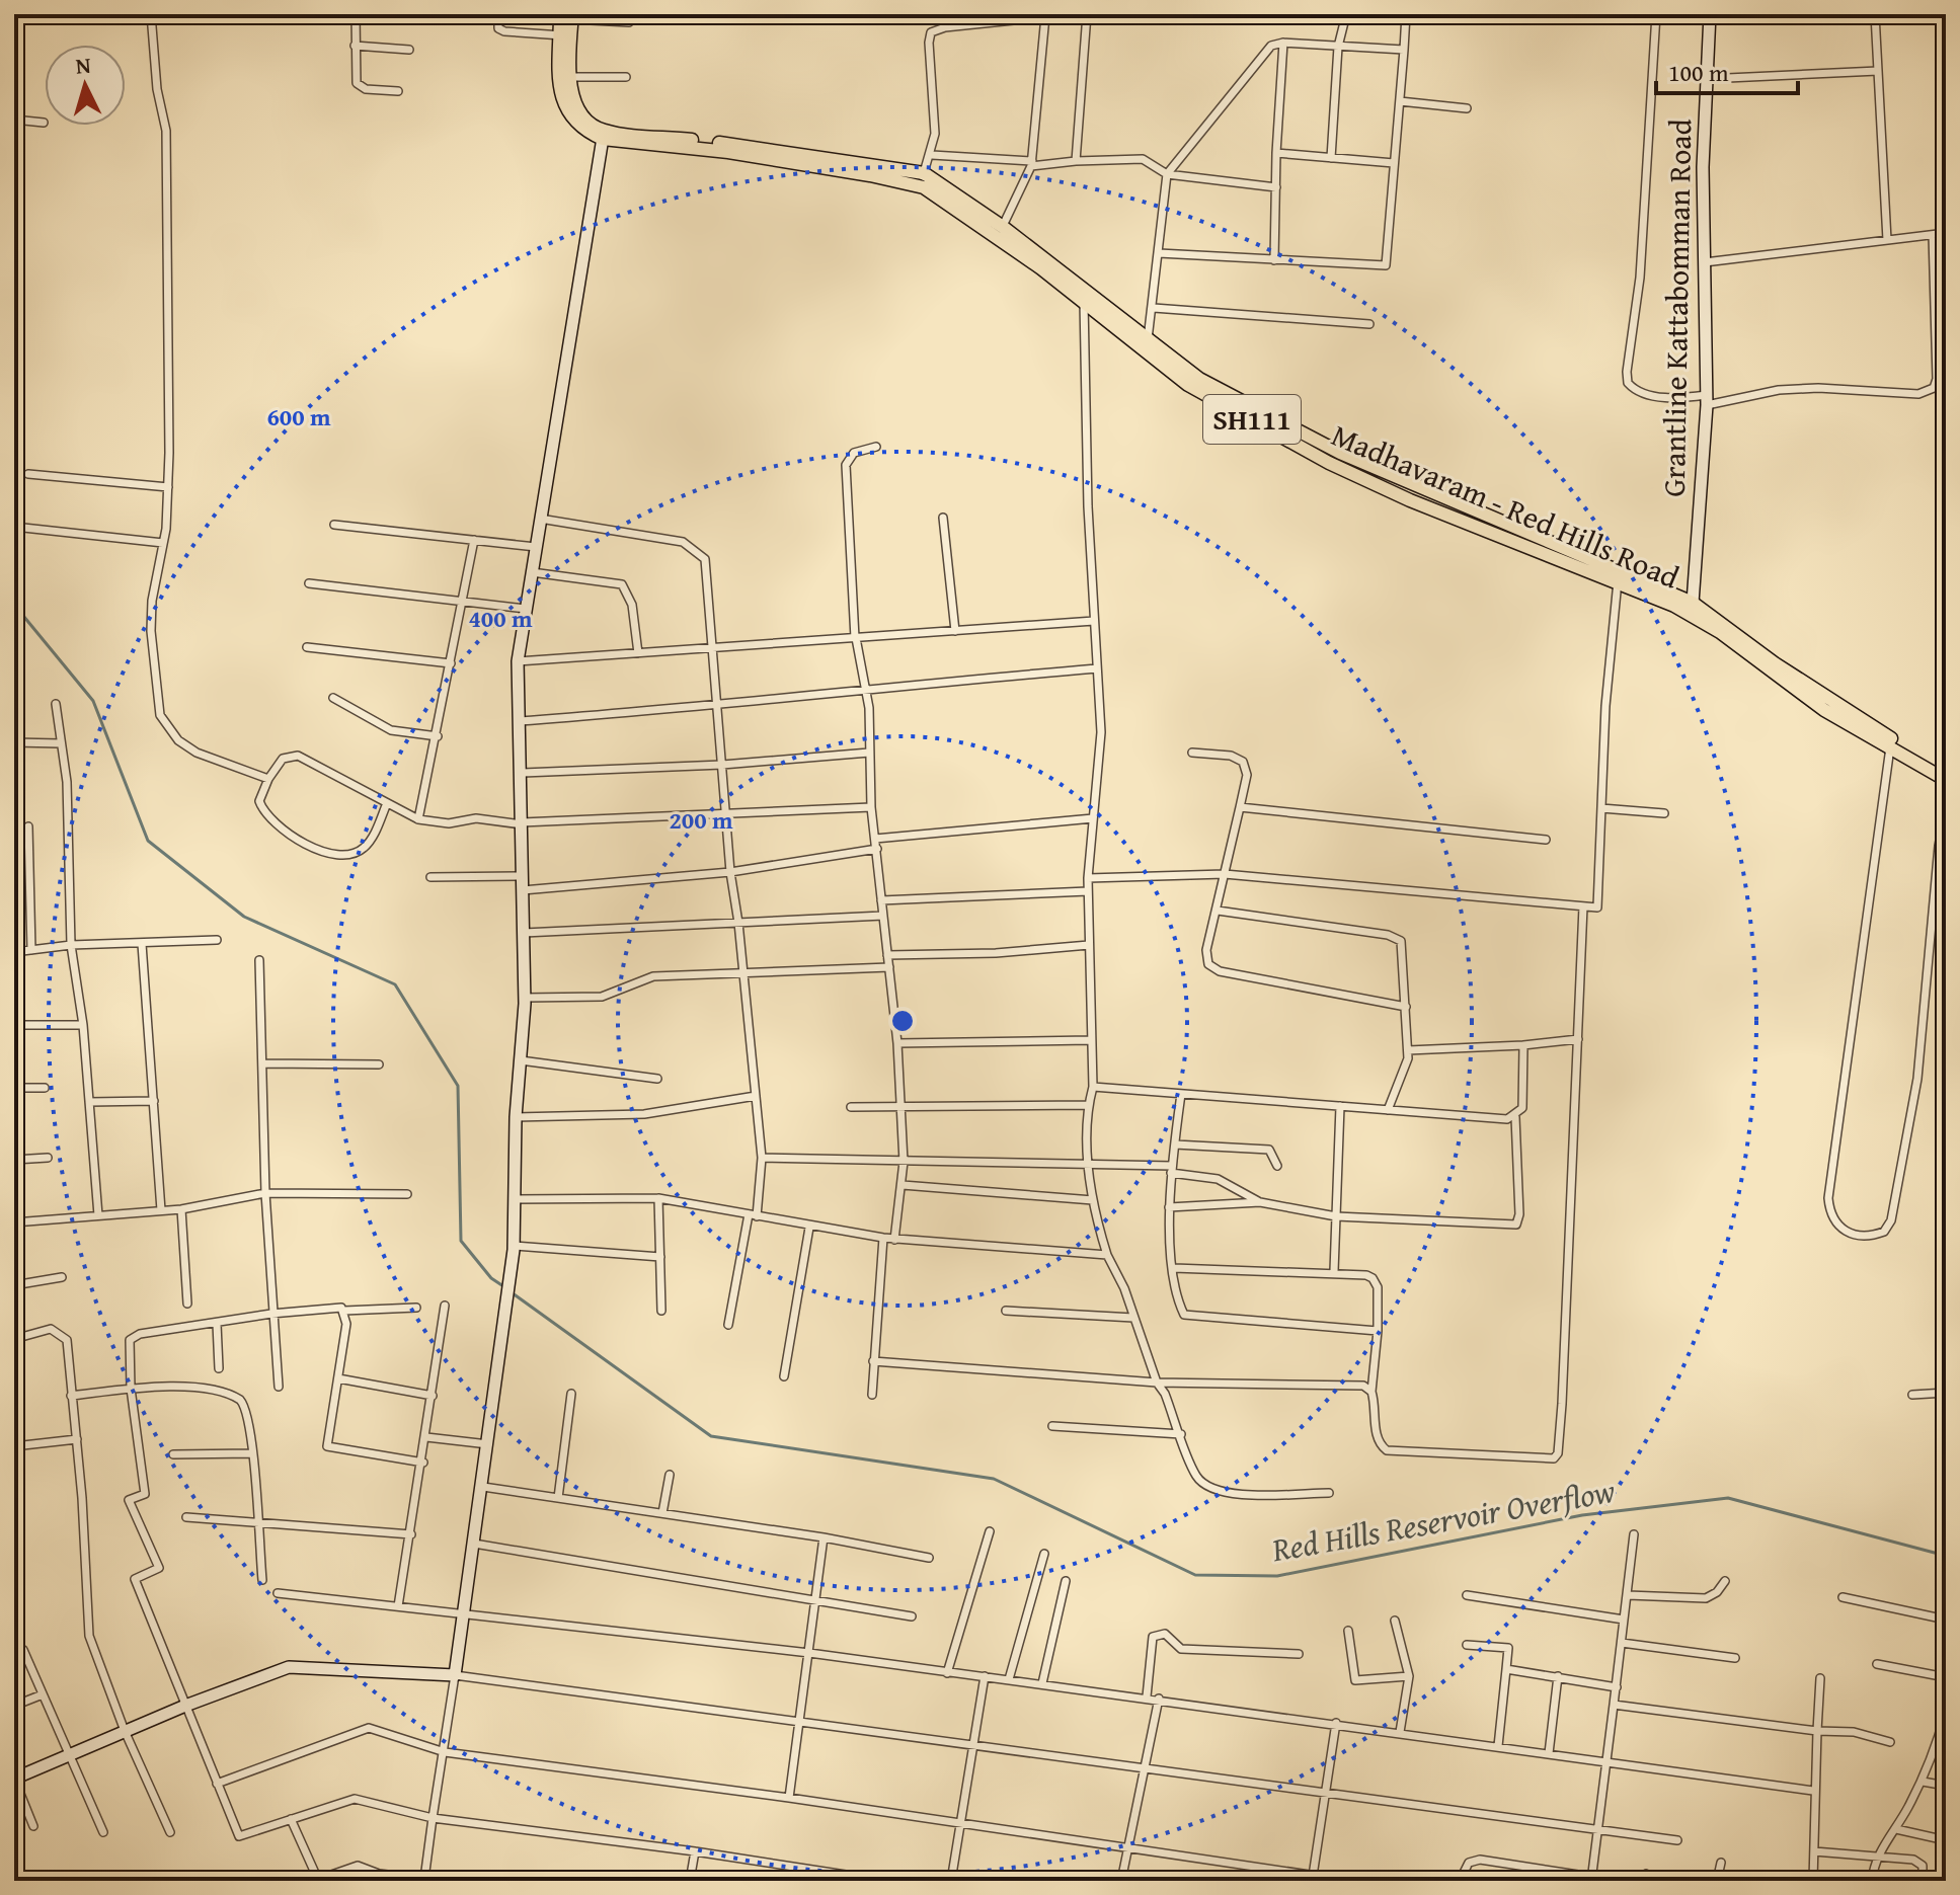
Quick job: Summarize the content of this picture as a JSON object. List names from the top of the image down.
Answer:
{
  "streets": {
    "main road": ["SH111", "Madhavaram - Red Hills Road"],
    "street": ["Grantline Kattabomman Road"]
  },
  "crossings": [
    ["Grantline Kattabomman Road", "Madhavaram - Red Hills Road"]
  ],
  "water": ["Red Hills Reservoir Overflow"],
  "scale_bar": "100 m",
  "north": "top",
  "rings": ["600 m", "400 m", "200 m"]
}
